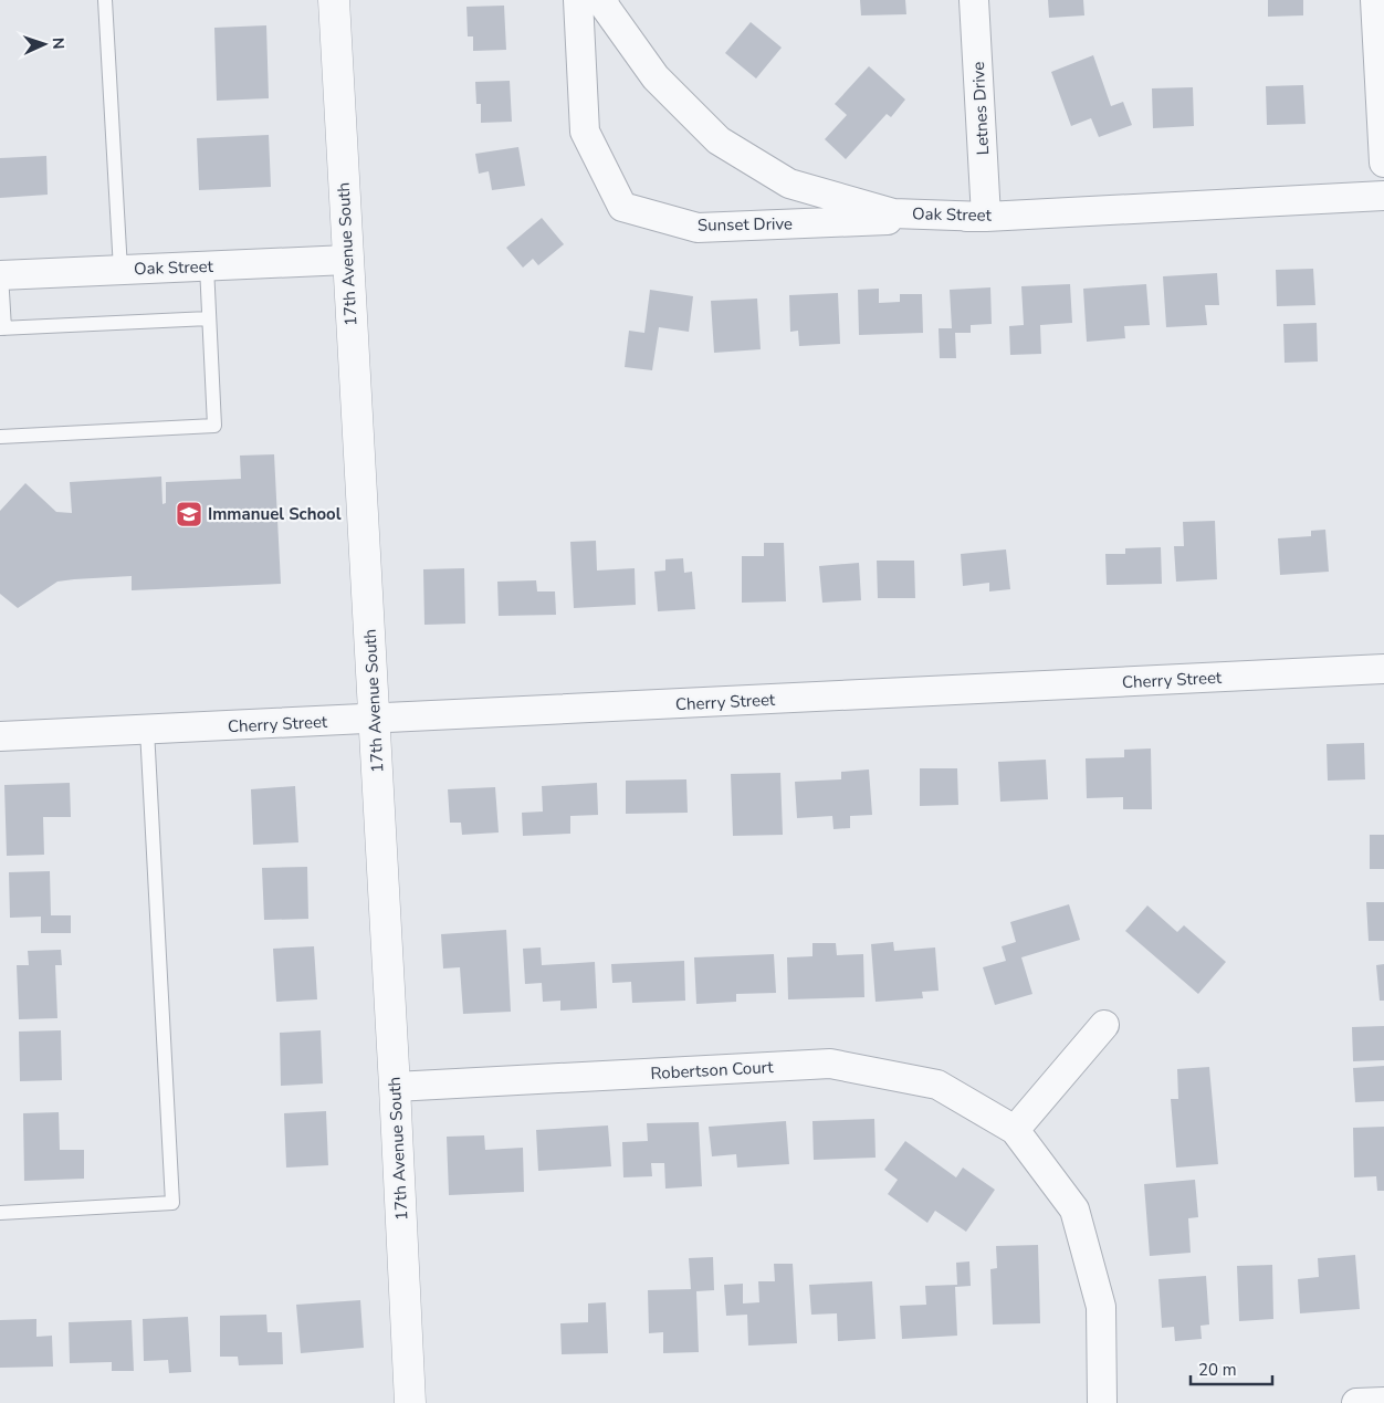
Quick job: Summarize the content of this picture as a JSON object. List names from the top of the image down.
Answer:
{
  "streets": {
    "street": [
      "Letnes Drive",
      "Oak Street",
      "Sunset Drive",
      "17th Avenue South",
      "Cherry Street",
      "Robertson Court"
    ]
  },
  "crossings": [
    ["Letnes Drive", "Oak Street"],
    ["Letnes Drive", "Sunset Drive"],
    ["Oak Street", "Sunset Drive"],
    ["Oak Street", "17th Avenue South"],
    ["17th Avenue South", "Cherry Street"],
    ["17th Avenue South", "Robertson Court"]
  ],
  "places": {
    "school or university": ["Immanuel School"]
  },
  "scale_bar": "20 m",
  "north": "right"
}
